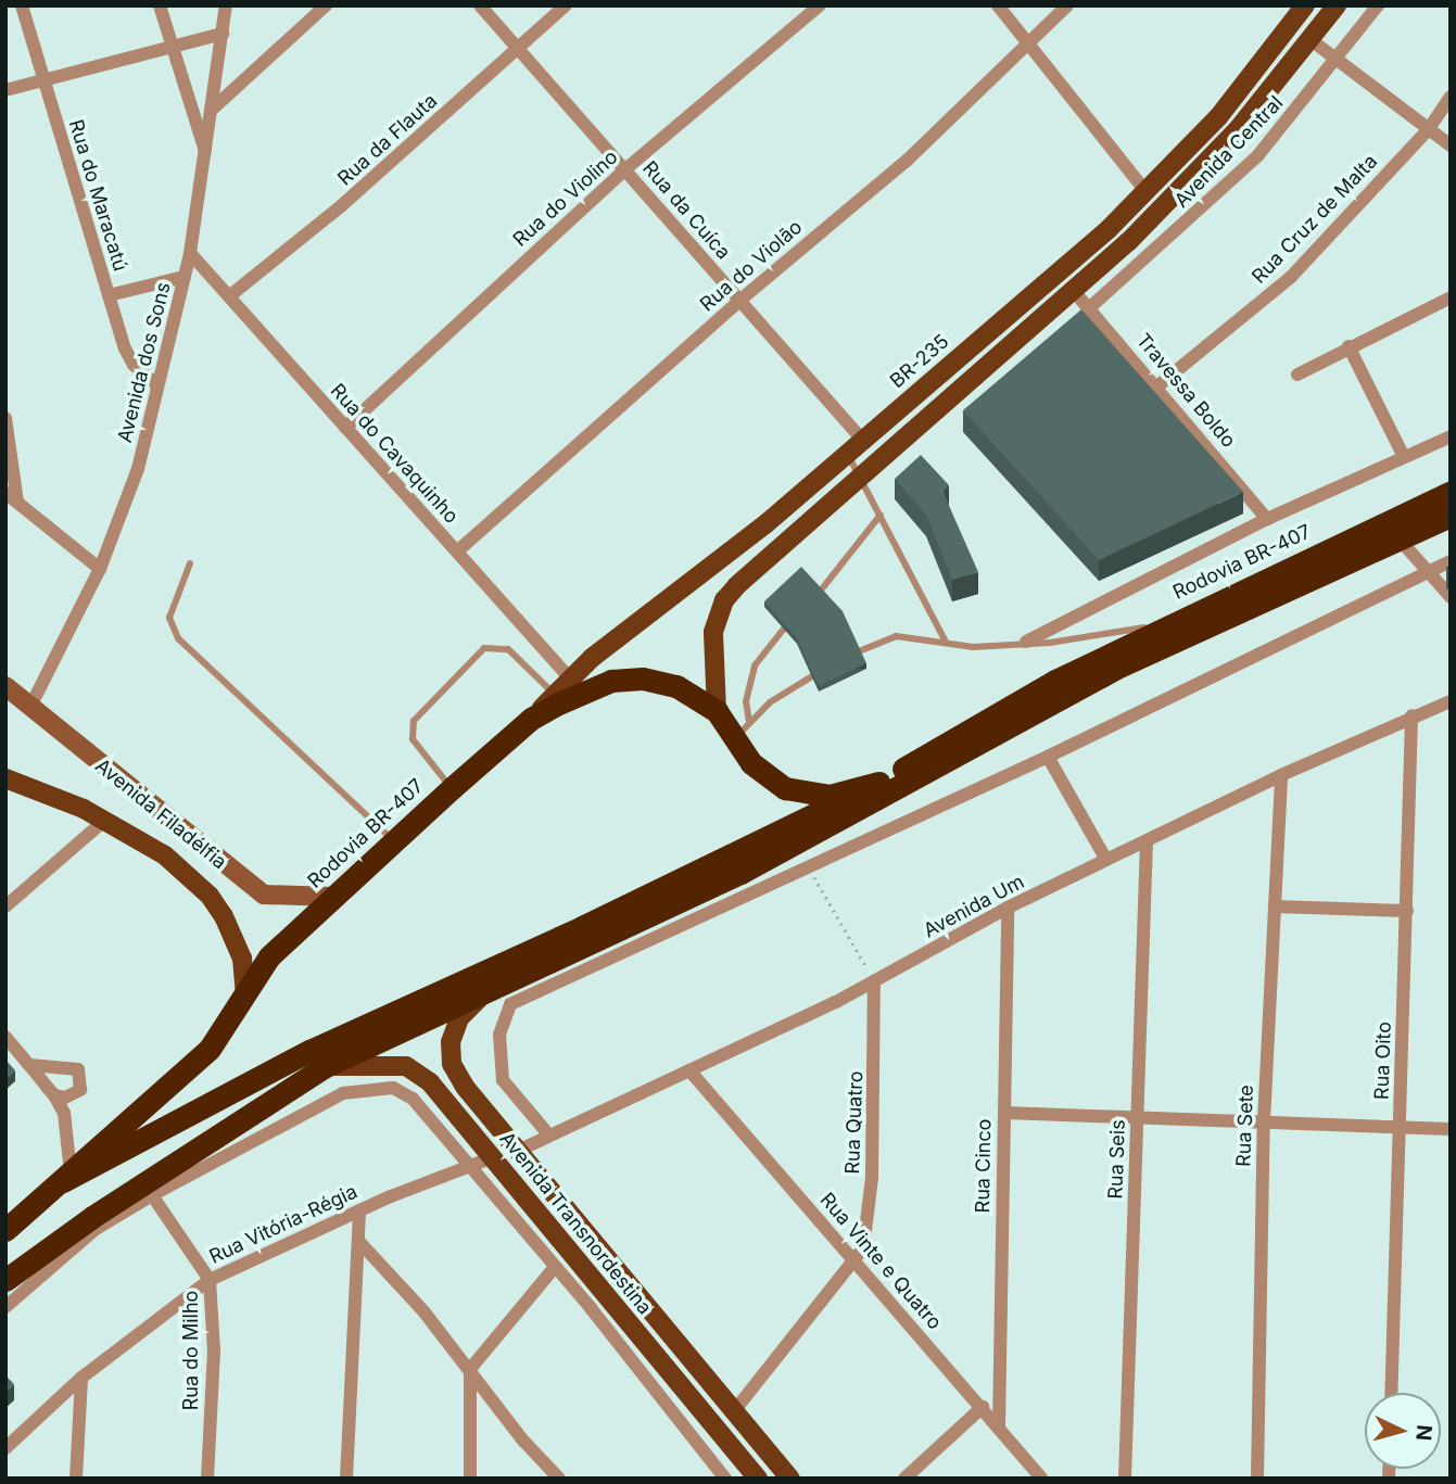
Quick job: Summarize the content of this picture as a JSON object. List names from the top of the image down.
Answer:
{
  "streets": {
    "highway": ["Rodovia BR-407"],
    "main road": ["BR-235", "Avenida Transnordestina"],
    "street": [
      "Rua da Flauta",
      "Avenida Central",
      "Rua do Maracatú",
      "Rua do Violino",
      "Rua da Cuíca",
      "Rua Cruz de Malta",
      "Rua do Violão",
      "Avenida dos Sons",
      "Travessa Boldo",
      "Rua do Cavaquinho",
      "Avenida Filadélfia",
      "Avenida Um",
      "Rua Oito",
      "Rua Quatro",
      "Rua Sete",
      "Rua Seis",
      "Rua Cinco",
      "Rua Vitória-Régia",
      "Rua Vinte e Quatro",
      "Rua do Milho"
    ]
  },
  "crossings": [
    ["Rua da Flauta", "Rua da Cuíca"],
    ["Rua da Flauta", "Rua do Cavaquinho"],
    ["Avenida Central", "Travessa Boldo"],
    ["Rua do Maracatú", "Avenida dos Sons"],
    ["Rua do Violino", "Rua da Cuíca"],
    ["Rua do Violino", "Rua do Cavaquinho"],
    ["Rua da Cuíca", "Rua do Violão"],
    ["Rua da Cuíca", "BR-235"],
    ["Rua Cruz de Malta", "Travessa Boldo"],
    ["Rua do Violão", "Rua do Cavaquinho"],
    ["BR-235", "Rua do Cavaquinho"],
    ["BR-235", "Rodovia BR-407"],
    ["Avenida dos Sons", "Rua do Cavaquinho"],
    ["Avenida dos Sons", "Avenida Filadélfia"],
    ["Rodovia BR-407", "Avenida Filadélfia"],
    ["Avenida Um", "Rua Oito"],
    ["Avenida Um", "Rua Quatro"],
    ["Avenida Um", "Rua Sete"],
    ["Avenida Um", "Rua Seis"],
    ["Avenida Um", "Rua Cinco"],
    ["Avenida Um", "Avenida Transnordestina"],
    ["Avenida Um", "Rua Vinte e Quatro"],
    ["Rua Quatro", "Rua Vinte e Quatro"],
    ["Rua Cinco", "Rua Vinte e Quatro"],
    ["Avenida Transnordestina", "Rua Vitória-Régia"],
    ["Rua Vitória-Régia", "Rua do Milho"]
  ],
  "north": "right"
}
